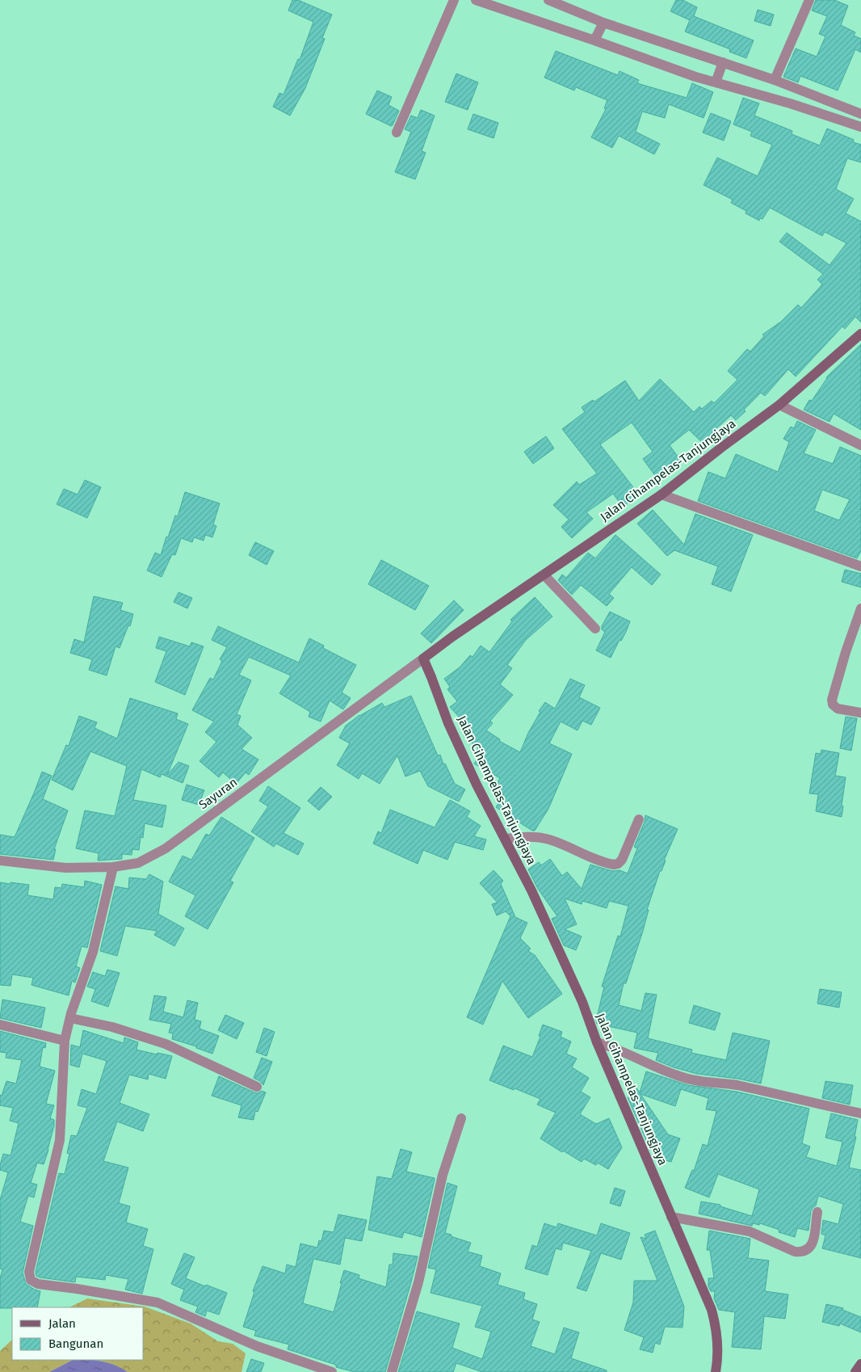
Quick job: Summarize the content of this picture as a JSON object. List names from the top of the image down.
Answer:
{
  "streets": {
    "main road": ["Jalan Cihampelas-Tanjungjaya"],
    "street": ["Sayuran"]
  },
  "crossings": [
    ["Jalan Cihampelas-Tanjungjaya", "Sayuran"]
  ],
  "legend": ["Jalan", "Bangunan"]
}
